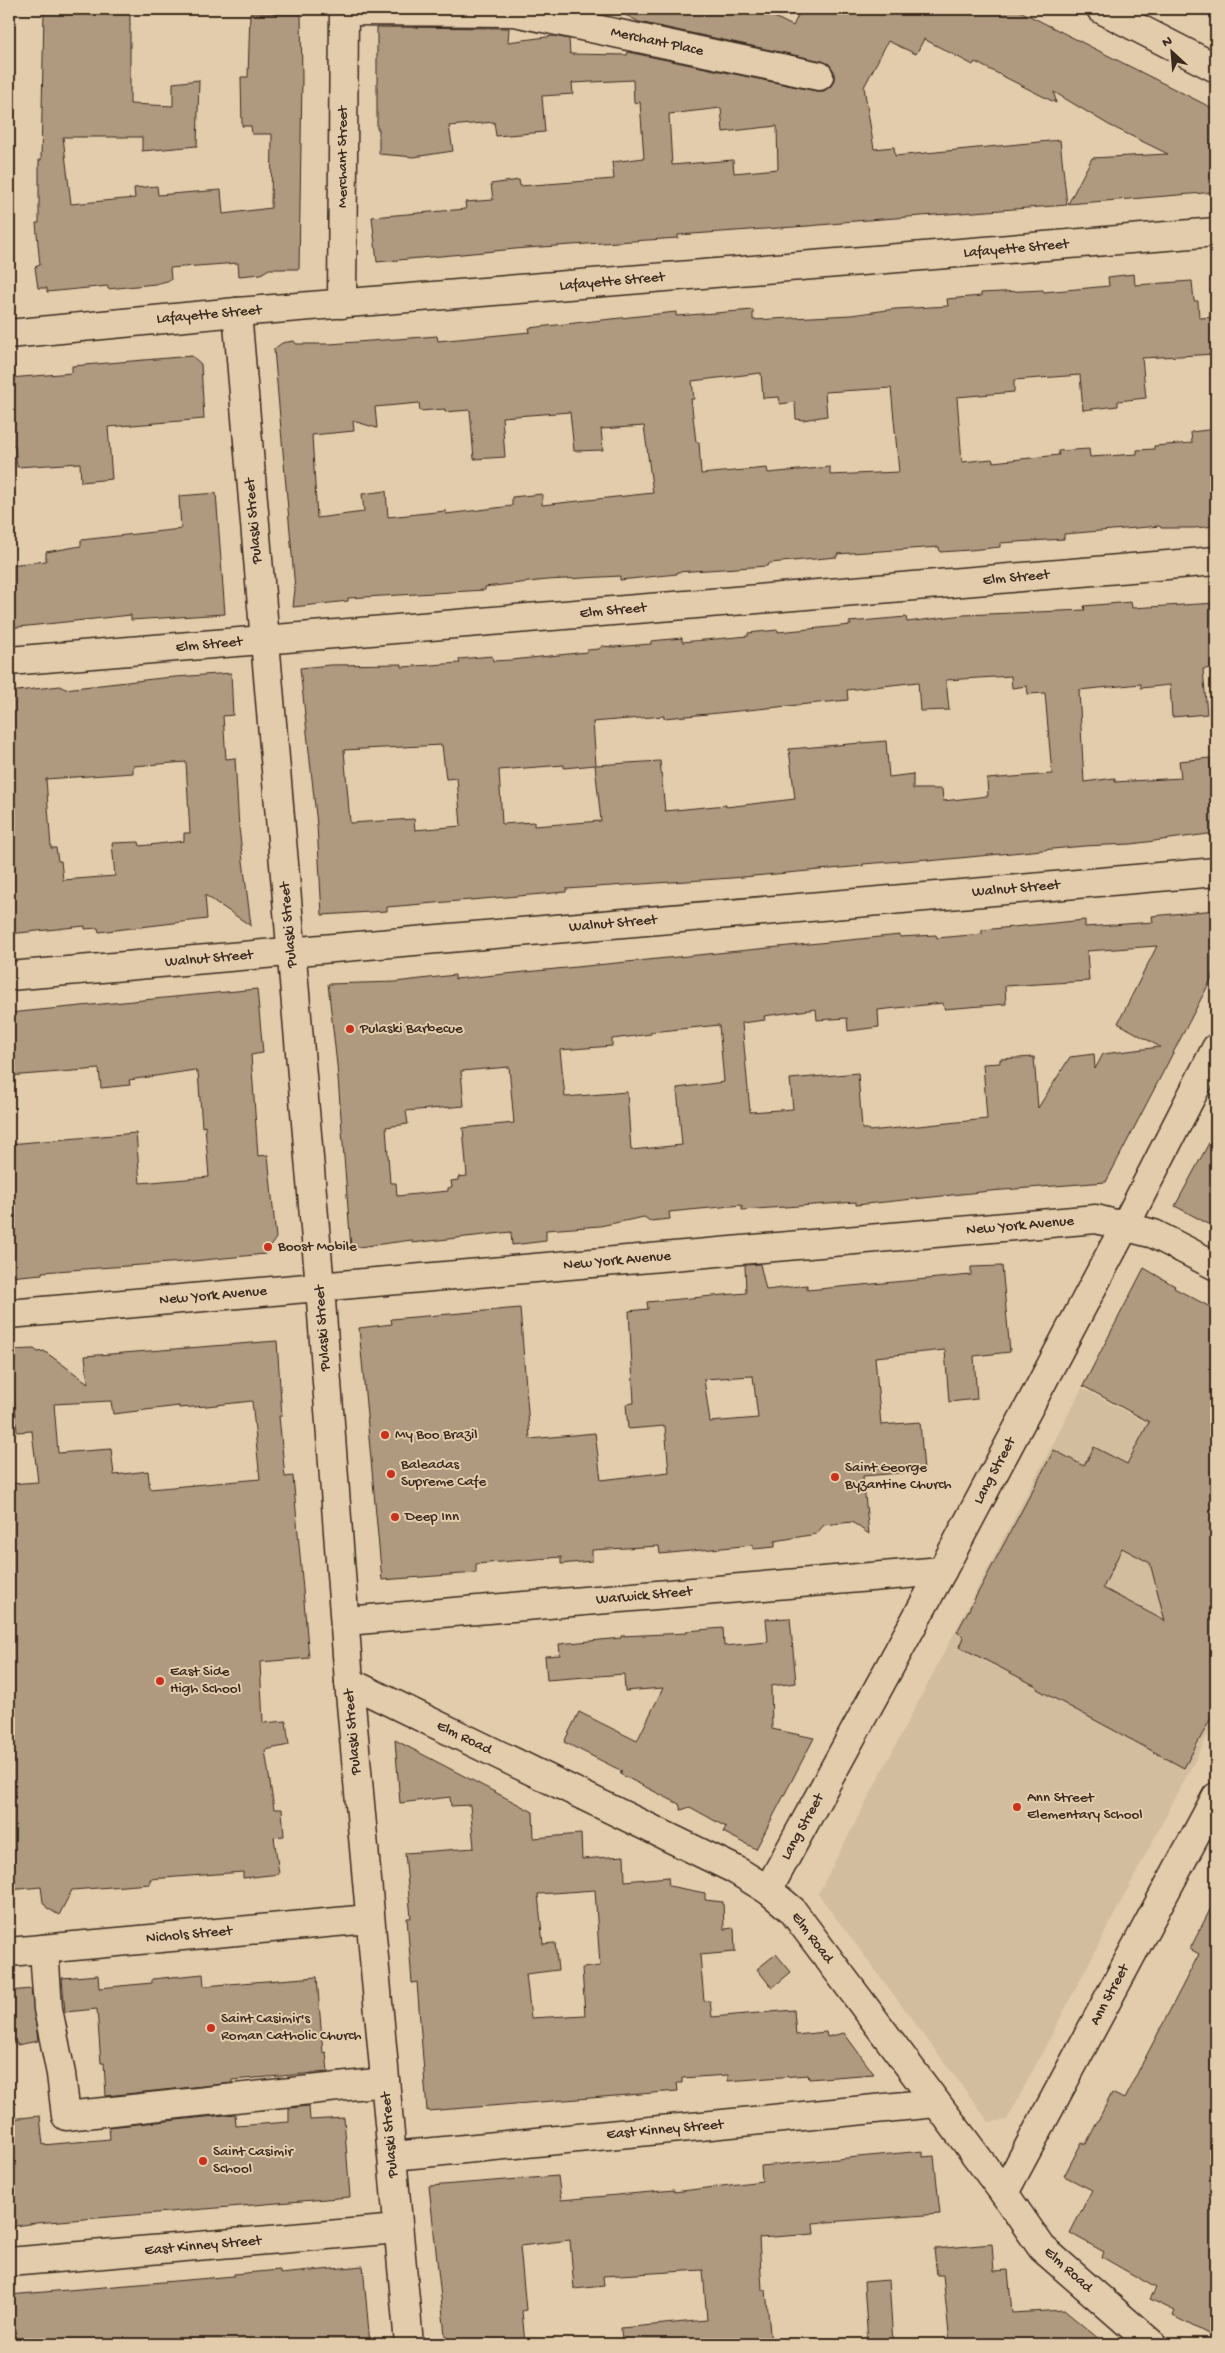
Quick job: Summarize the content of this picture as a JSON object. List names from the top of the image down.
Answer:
{
  "streets": {
    "street": [
      "Merchant Place",
      "Merchant Street",
      "Lafayette Street",
      "Pulaski Street",
      "Elm Street",
      "Walnut Street",
      "New York Avenue",
      "Lang Street",
      "Warwick Street",
      "Elm Road",
      "Nichols Street",
      "Ann Street",
      "East Kinney Street"
    ]
  },
  "crossings": [
    ["Merchant Place", "Merchant Street"],
    ["Merchant Street", "Lafayette Street"],
    ["Lafayette Street", "Pulaski Street"],
    ["Pulaski Street", "Elm Street"],
    ["Pulaski Street", "Walnut Street"],
    ["Pulaski Street", "New York Avenue"],
    ["Pulaski Street", "Warwick Street"],
    ["Pulaski Street", "Elm Road"],
    ["Pulaski Street", "Nichols Street"],
    ["Pulaski Street", "East Kinney Street"],
    ["New York Avenue", "Lang Street"],
    ["Lang Street", "Warwick Street"],
    ["Lang Street", "Elm Road"],
    ["Elm Road", "Ann Street"],
    ["Elm Road", "East Kinney Street"]
  ],
  "places": [
    "Pulaski Barbecue",
    "Boost Mobile",
    "My Boo Brazil",
    "Baleadas Supreme Cafe",
    "Saint George Byzantine Church",
    "Deep Inn",
    "East Side High School",
    "Ann Street Elementary School",
    "Saint Casimir's Roman Catholic Church",
    "Saint Casimir School"
  ],
  "north": "top left"
}
